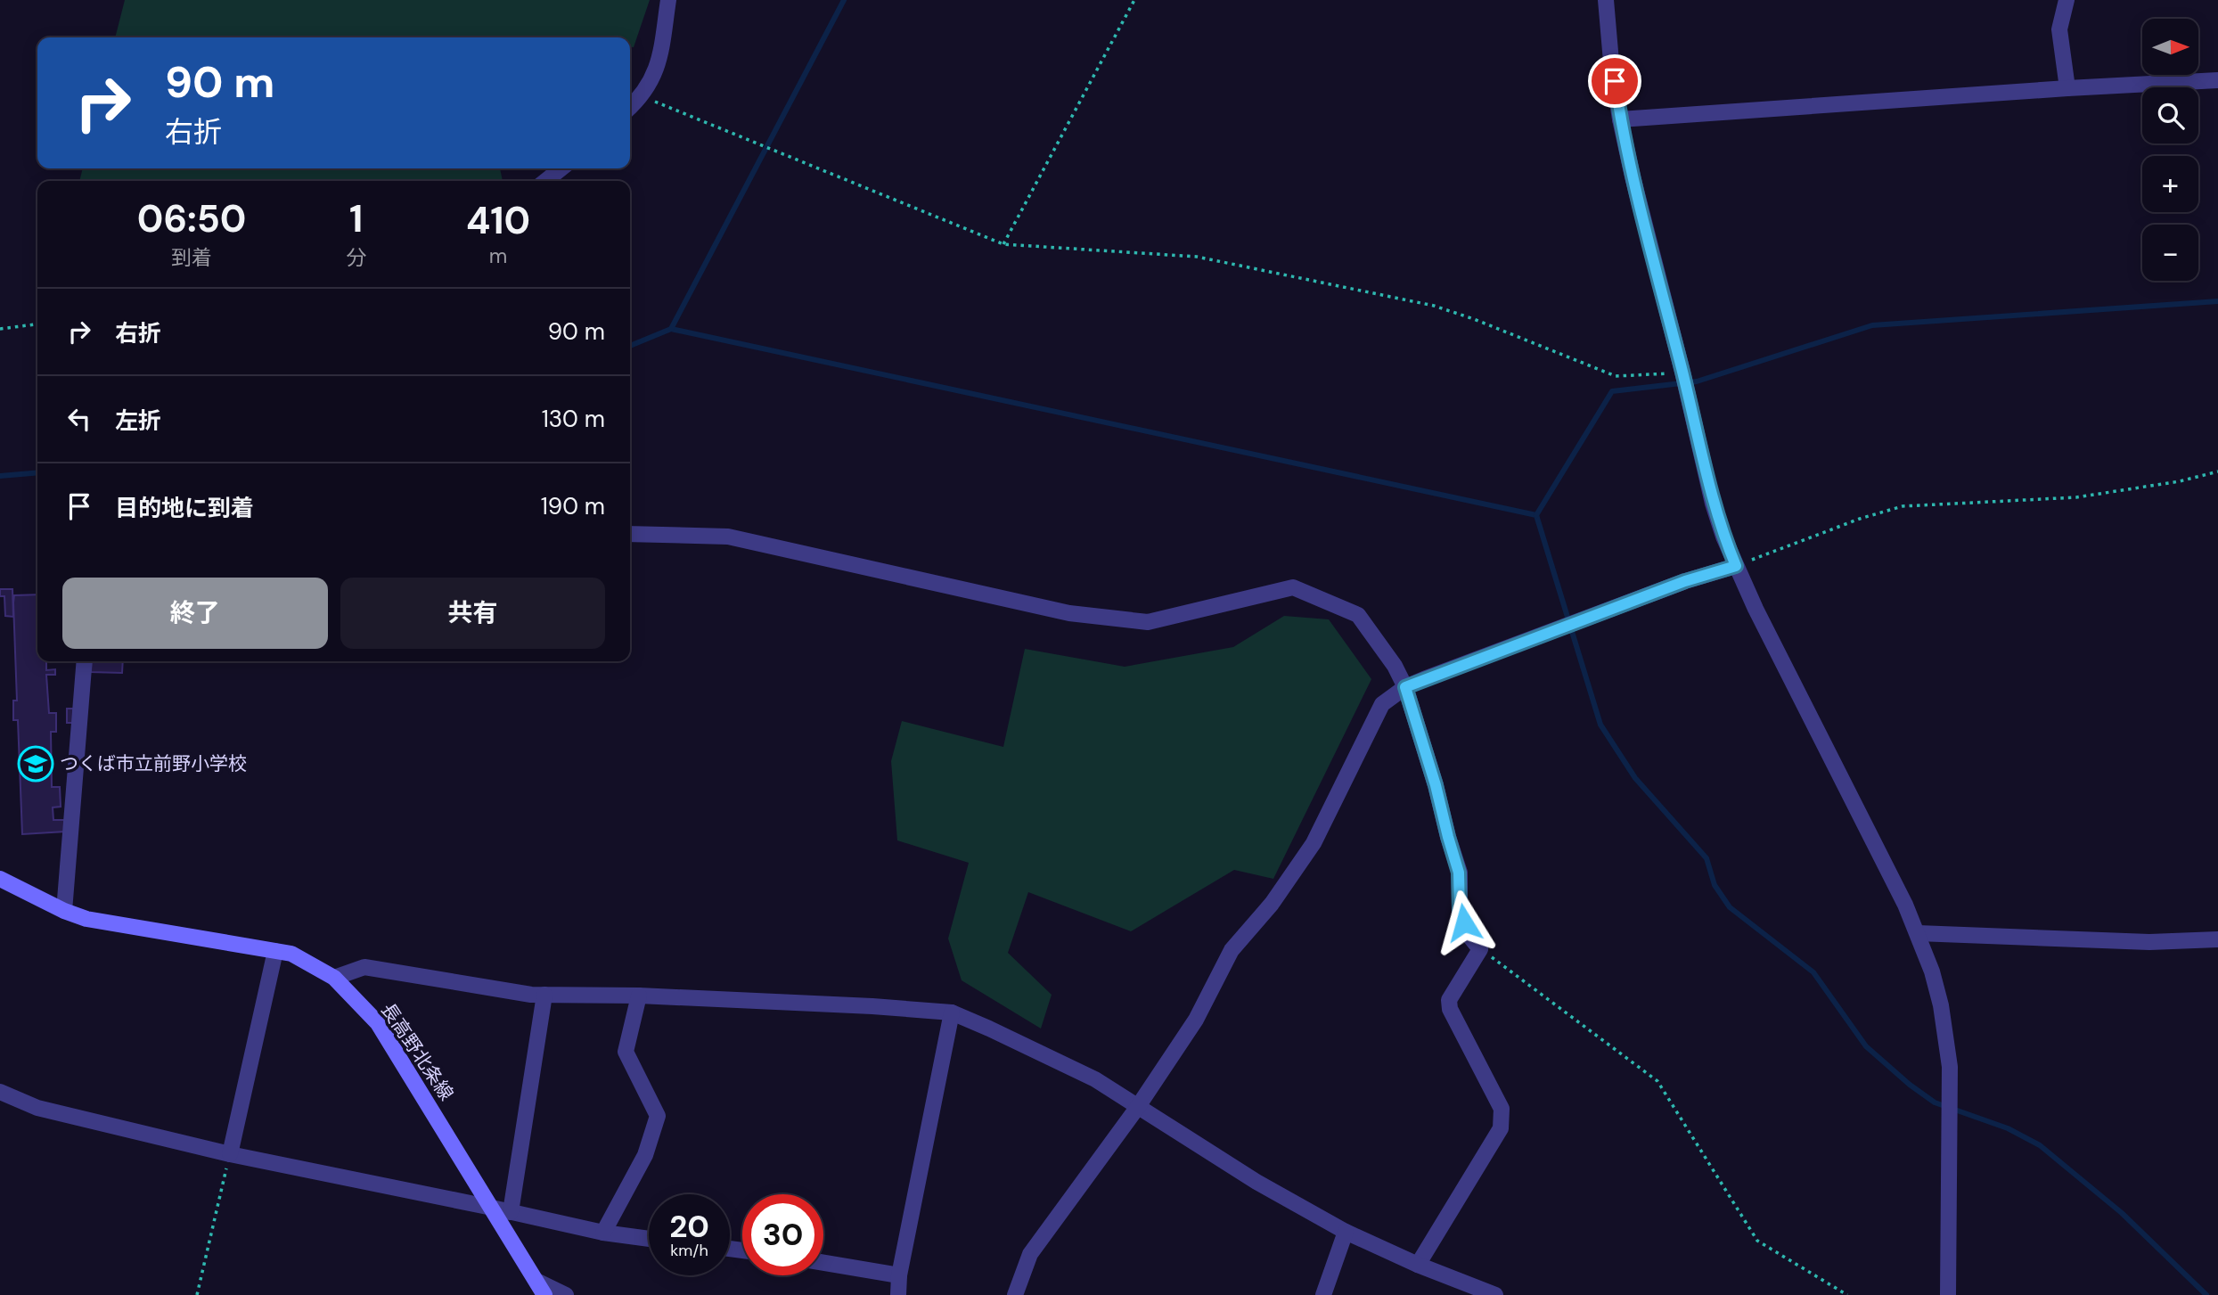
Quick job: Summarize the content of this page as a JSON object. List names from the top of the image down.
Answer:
{
  "streets": {
    "main road": ["長高野北条線"]
  },
  "places": {
    "school or university": ["つくば市立前野小学校"]
  },
  "north": "right",
  "page": {
    "map_buttons": ["+", "−"],
    "turn": ["90 m", "右折"],
    "eta": [
      "06:50",
      "到着",
      "1",
      "分",
      "410",
      "m"
    ],
    "list": [
      {
        "name": "右折",
        "value": "90 m"
      },
      {
        "name": "左折",
        "value": "130 m"
      },
      {
        "name": "目的地に到着",
        "value": "190 m"
      }
    ],
    "buttons": ["終了", "共有"],
    "speed": "20 km/h",
    "limit": "30"
  }
}
